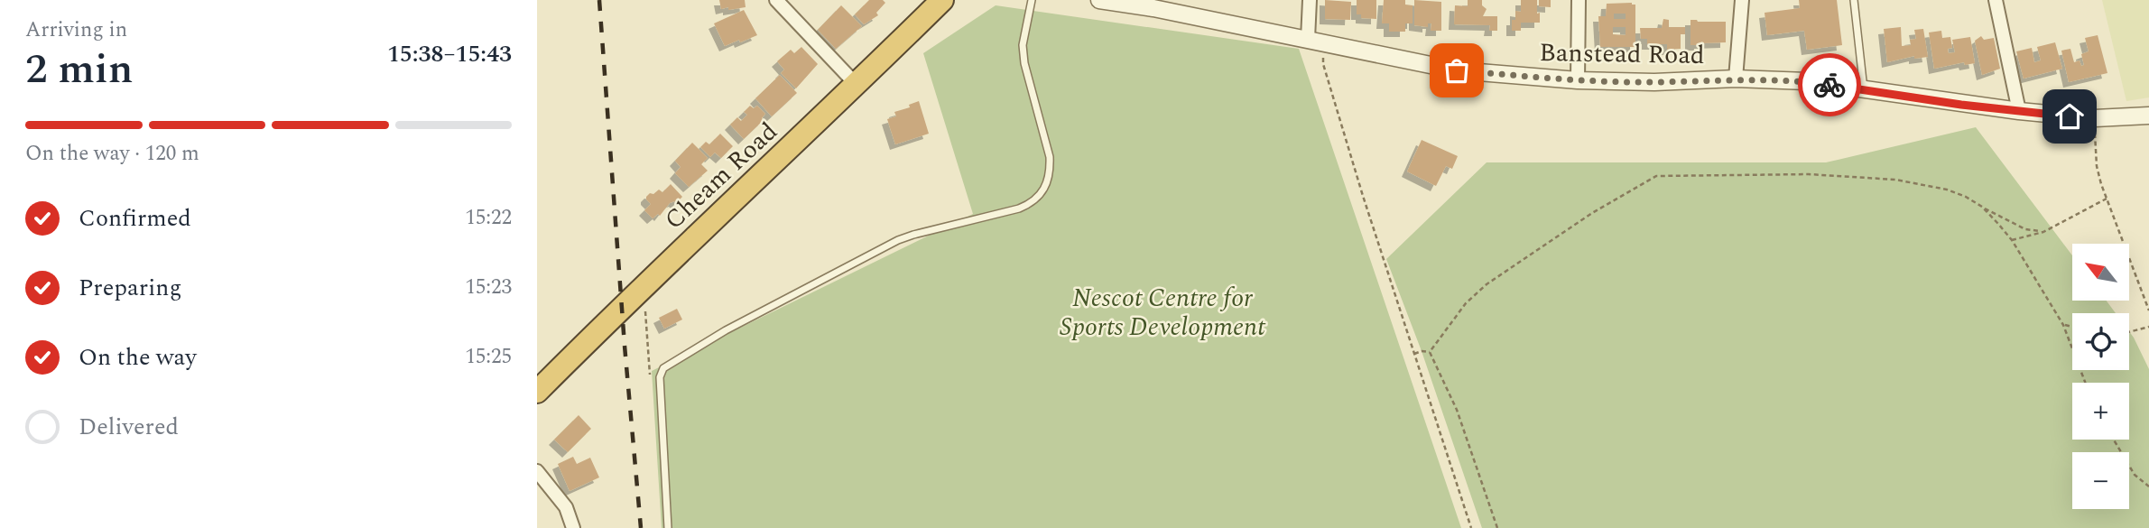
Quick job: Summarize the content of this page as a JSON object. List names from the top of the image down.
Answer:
{
  "streets": {
    "highway": ["Cheam Road"],
    "street": ["Banstead Road"]
  },
  "parks": ["Nescot Centre for Sports Development"],
  "north": "top left",
  "page": {
    "heading": ["2 min", "Arriving in", "15:38–15:43"],
    "bar": "On the way · 120 m",
    "list": [
      ["Confirmed", "15:22"],
      ["Preparing", "15:23"],
      ["On the way", "15:25"],
      "Delivered"
    ],
    "map_buttons": ["+", "−"]
  }
}
